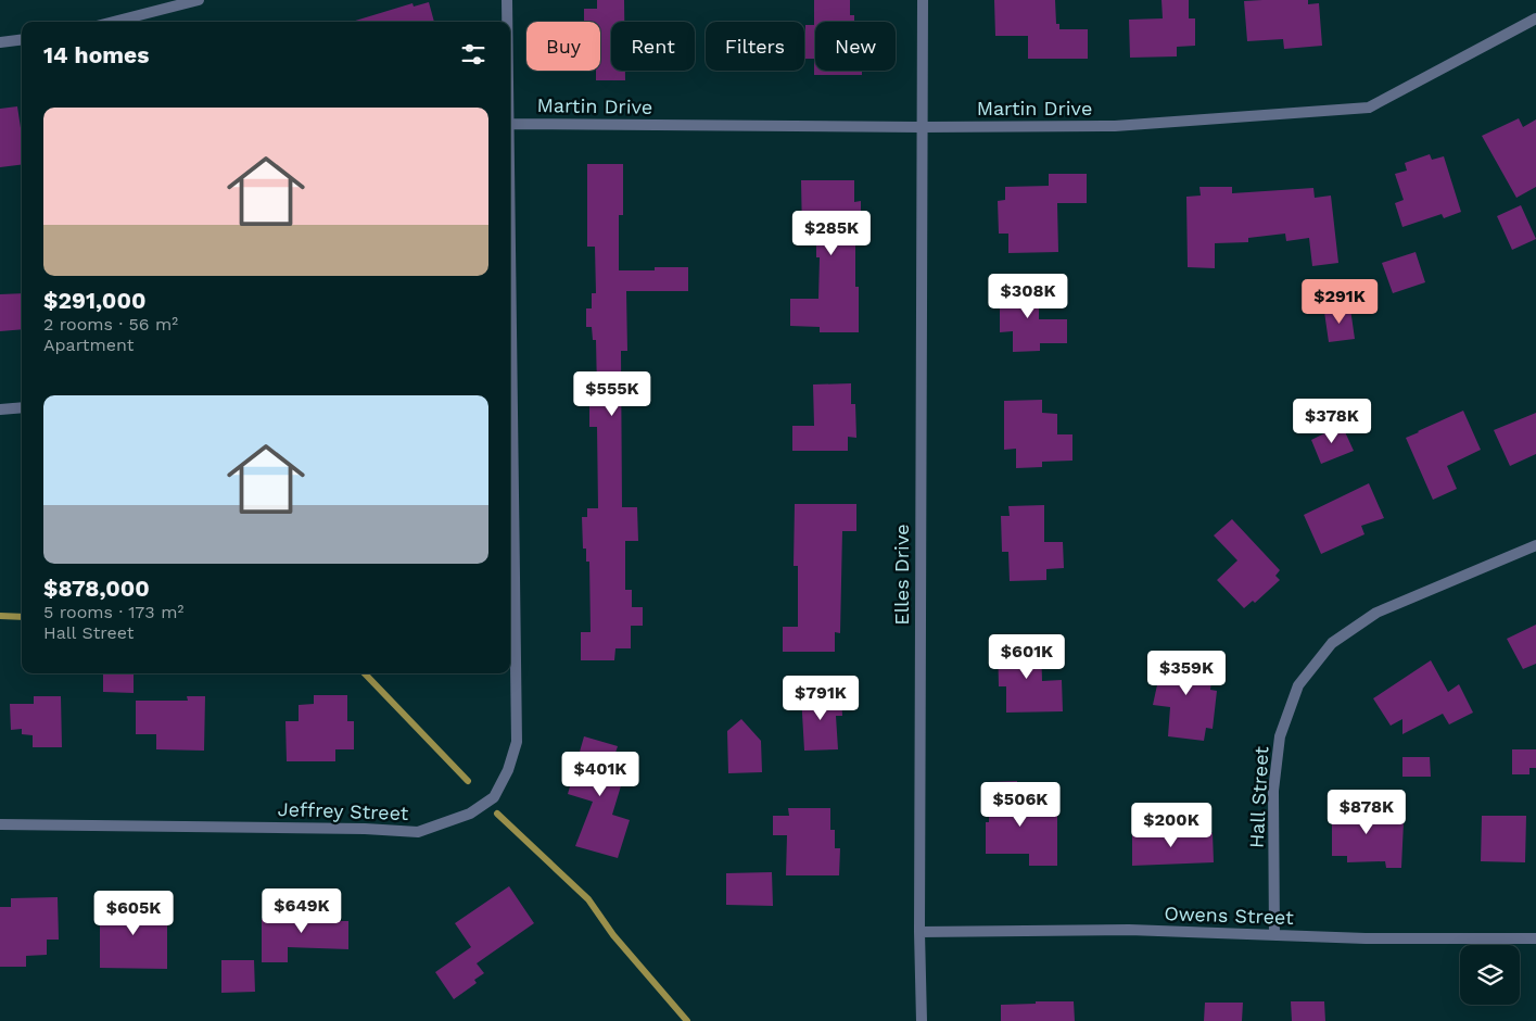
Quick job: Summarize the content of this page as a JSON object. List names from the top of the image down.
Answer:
{
  "streets": {
    "street": [
      "Martin Drive",
      "Elles Drive",
      "Hall Street",
      "Jeffrey Street",
      "Owens Street"
    ]
  },
  "crossings": [
    ["Martin Drive", "Elles Drive"],
    ["Elles Drive", "Owens Street"],
    ["Hall Street", "Owens Street"]
  ],
  "page": {
    "chip": [
      "Buy",
      "Rent",
      "Filters",
      "New"
    ],
    "heading": "14 homes",
    "list": [
      {
        "name": "$291,000",
        "note": "2 rooms · 56 m² · Apartment"
      },
      {
        "name": "$878,000",
        "note": "5 rooms · 173 m² · Hall Street"
      }
    ],
    "price": [
      "$285K",
      "$308K",
      "$291K",
      "$555K",
      "$378K",
      "$601K",
      "$359K",
      "$791K",
      "$401K",
      "$506K",
      "$878K",
      "$200K",
      "$649K",
      "$605K"
    ]
  }
}
